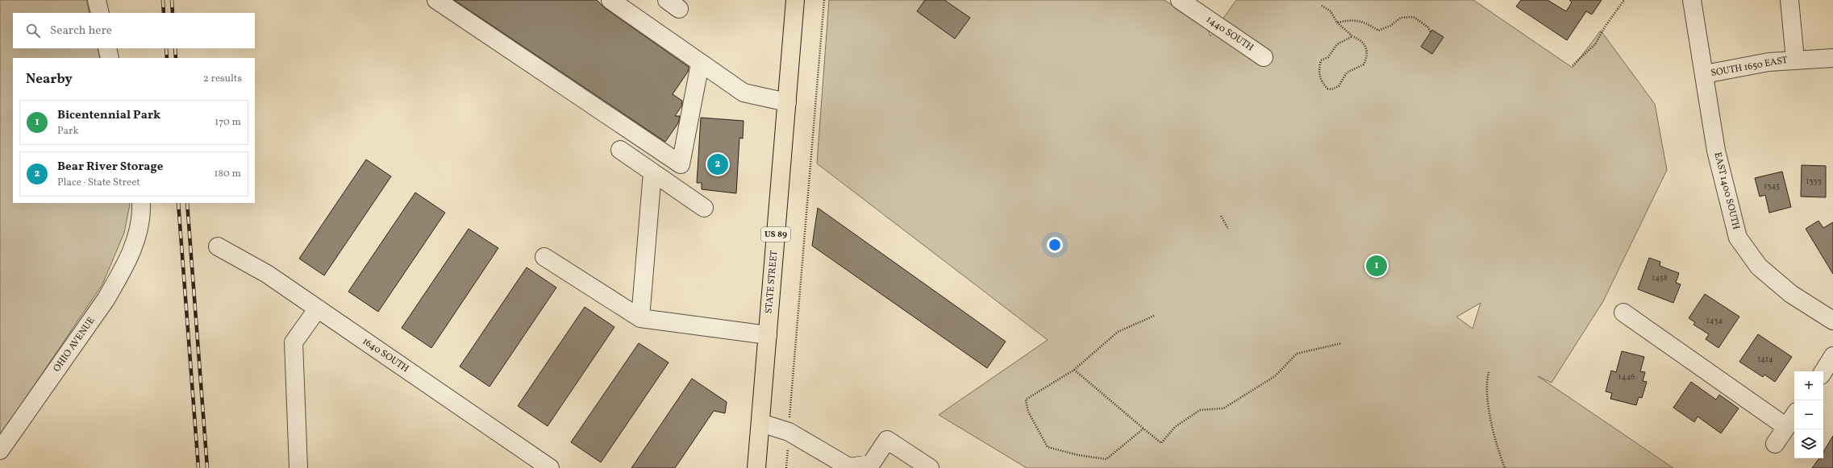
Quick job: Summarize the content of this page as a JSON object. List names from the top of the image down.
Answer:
{
  "streets": {
    "main road": ["US 89", "STATE STREET"],
    "street": [
      "1440 SOUTH",
      "SOUTH 1650 EAST",
      "EAST 1400 SOUTH",
      "OHIO AVENUE",
      "1640 SOUTH"
    ]
  },
  "crossings": [
    ["SOUTH 1650 EAST", "EAST 1400 SOUTH"]
  ],
  "house_numbers": [
    "1333",
    "1345",
    "1458",
    "1434",
    "1414",
    "1446"
  ],
  "page": {
    "search": "Search here",
    "heading": ["Nearby", "2 results"],
    "list": [
      {
        "mark": "1",
        "name": "Bicentennial Park",
        "note": "Park",
        "value": "170 m"
      },
      {
        "mark": "2",
        "name": "Bear River Storage",
        "note": "Place · State Street",
        "value": "180 m"
      }
    ],
    "pins": ["2", "1"],
    "map_buttons": ["+", "−"]
  }
}
